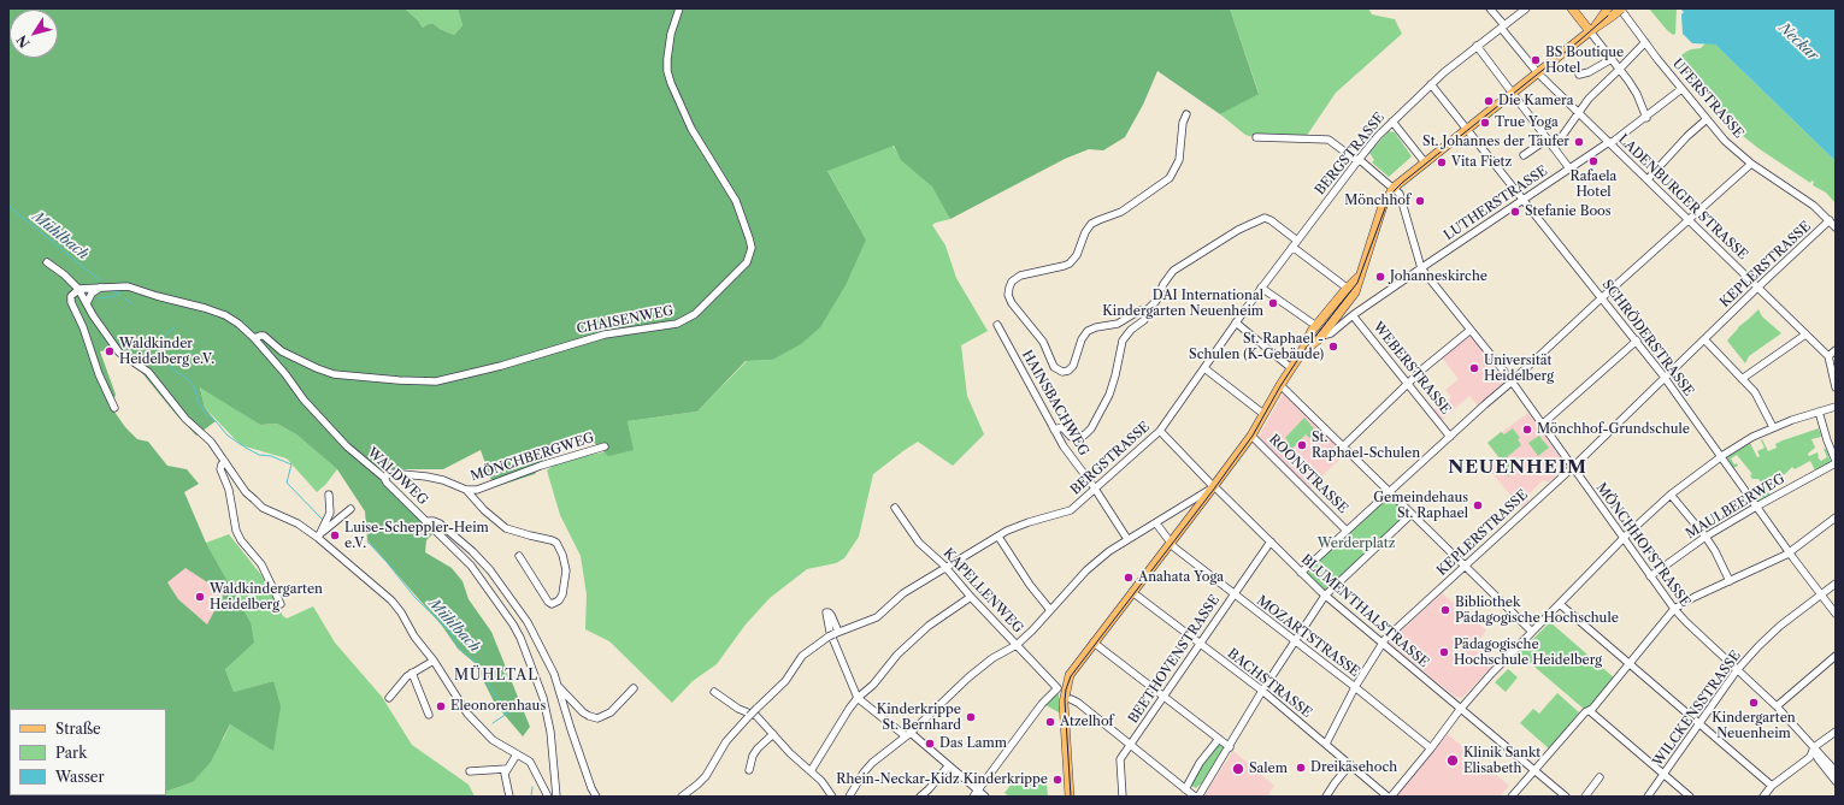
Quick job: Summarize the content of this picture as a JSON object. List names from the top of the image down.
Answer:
{
  "streets": {
    "street": [
      "UFERSTRASSE",
      "BERGSTRASSE",
      "LADENBURGER STRASSE",
      "LUTHERSTRASSE",
      "KEPLERSTRASSE",
      "CHAISENWEG",
      "SCHRÖDERSTRASSE",
      "WEBERSTRASSE",
      "HAINSBACHWEG",
      "MÖNCHBERGWEG",
      "ROONSTRASSE",
      "WALDWEG",
      "MAULBEERWEG",
      "MÖNCHHOFSTRASSE",
      "KAPELLENWEG",
      "BLUMENTHALSTRASSE",
      "MOZARTSTRASSE",
      "BEETHOVENSTRASSE",
      "BACHSTRASSE",
      "WILCKENSSTRASSE"
    ]
  },
  "crossings": [
    ["UFERSTRASSE", "LUTHERSTRASSE"],
    ["UFERSTRASSE", "KEPLERSTRASSE"],
    ["BERGSTRASSE", "LADENBURGER STRASSE"],
    ["BERGSTRASSE", "SCHRÖDERSTRASSE"],
    ["BERGSTRASSE", "HAINSBACHWEG"],
    ["BERGSTRASSE", "KAPELLENWEG"],
    ["BERGSTRASSE", "BLUMENTHALSTRASSE"],
    ["LADENBURGER STRASSE", "LUTHERSTRASSE"],
    ["LADENBURGER STRASSE", "KEPLERSTRASSE"],
    ["LUTHERSTRASSE", "SCHRÖDERSTRASSE"],
    ["LUTHERSTRASSE", "WEBERSTRASSE"],
    ["LUTHERSTRASSE", "MÖNCHHOFSTRASSE"],
    ["KEPLERSTRASSE", "SCHRÖDERSTRASSE"],
    ["KEPLERSTRASSE", "MÖNCHHOFSTRASSE"],
    ["KEPLERSTRASSE", "BLUMENTHALSTRASSE"],
    ["KEPLERSTRASSE", "MOZARTSTRASSE"],
    ["KEPLERSTRASSE", "BACHSTRASSE"],
    ["CHAISENWEG", "WALDWEG"],
    ["SCHRÖDERSTRASSE", "MAULBEERWEG"],
    ["SCHRÖDERSTRASSE", "WILCKENSSTRASSE"],
    ["MÖNCHBERGWEG", "WALDWEG"],
    ["MAULBEERWEG", "MÖNCHHOFSTRASSE"],
    ["MÖNCHHOFSTRASSE", "WILCKENSSTRASSE"],
    ["BLUMENTHALSTRASSE", "BEETHOVENSTRASSE"],
    ["MOZARTSTRASSE", "BEETHOVENSTRASSE"],
    ["BEETHOVENSTRASSE", "BACHSTRASSE"]
  ],
  "districts": ["NEUENHEIM", "MÜHLTAL"],
  "water": ["Neckar", "Mühlbach"],
  "parks": ["Werderplatz"],
  "places": [
    "BS Boutique Hotel",
    "Die Kamera",
    "True Yoga",
    "St. Johannes der Täufer",
    "Rafaela Hotel",
    "Vita Fietz",
    "Mönchhof",
    "Stefanie Boos",
    "Johanneskirche",
    "DAI International Kindergarten Neuenheim",
    "St. Raphael - Schulen (K-Gebäude)",
    "Waldkinder Heidelberg e.V.",
    "Universität Heidelberg",
    "Mönchhof-Grundschule",
    "St. Raphael-Schulen",
    "Gemeindehaus St. Raphael",
    "Luise-Scheppler-Heim e.V.",
    "Anahata Yoga",
    "Waldkindergarten Heidelberg",
    "Bibliothek Pädagogische Hochschule",
    "Pädagogische Hochschule Heidelberg",
    "Kindergarten Neuenheim",
    "Eleonorenhaus",
    "Kinderkrippe St. Bernhard",
    "Atzelhof",
    "Das Lamm",
    "Klinik Sankt Elisabeth",
    "Dreikäsehoch",
    "Salem",
    "Rhein-Neckar-Kidz Kinderkrippe"
  ],
  "legend": ["Straße", "Park", "Wasser"],
  "north": "bottom left"
}
